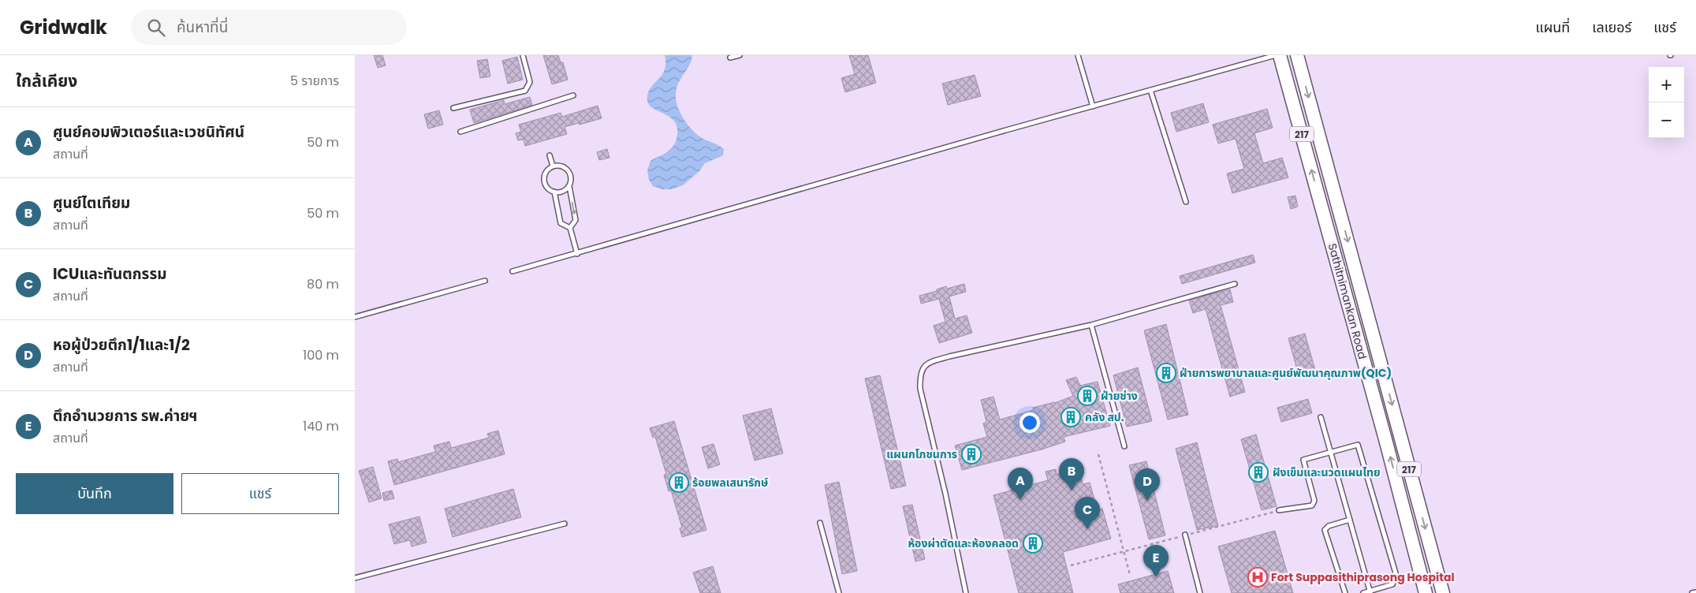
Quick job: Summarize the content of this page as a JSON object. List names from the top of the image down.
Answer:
{
  "streets": {
    "main road": ["217", "Sathitnimankan Road"]
  },
  "places": {
    "building": [
      "ฝ่ายการพยาบาลและศูนย์พัฒนาคุณภาพ(QIC)",
      "ฝ่ายช่าง",
      "คลัง สป.",
      "แผนกโภชนการ",
      "ฝังเข็มและนวดแผนไทย",
      "ร้อยพลเสนารักษ์",
      "ห้องผ่าตัดและห้องคลอด"
    ],
    "hospital": ["Fort Suppasithiprasong Hospital"]
  },
  "page": {
    "header": "Gridwalk",
    "search": "ค้นหาที่นี่",
    "nav": ["แผนที่", "เลเยอร์", "แชร์"],
    "heading": ["ใกล้เคียง", "5 รายการ"],
    "map_buttons": ["+", "−"],
    "list": [
      {
        "mark": "A",
        "name": "ศูนย์คอมพิวเตอร์และเวชนิทัศน์",
        "note": "สถานที่",
        "value": "50 m"
      },
      {
        "mark": "B",
        "name": "ศูนย์ไตเทียม",
        "note": "สถานที่",
        "value": "50 m"
      },
      {
        "mark": "C",
        "name": "ICUและทันตกรรม",
        "note": "สถานที่",
        "value": "80 m"
      },
      {
        "mark": "D",
        "name": "หอผู้ป่วยตึก1/1และ1/2",
        "note": "สถานที่",
        "value": "100 m"
      },
      {
        "mark": "E",
        "name": "ตึกอำนวยการ รพ.ค่ายฯ",
        "note": "สถานที่",
        "value": "140 m"
      }
    ],
    "pins": [
      "B",
      "A",
      "D",
      "C",
      "E"
    ],
    "buttons": ["บันทึก", "แชร์"]
  }
}
